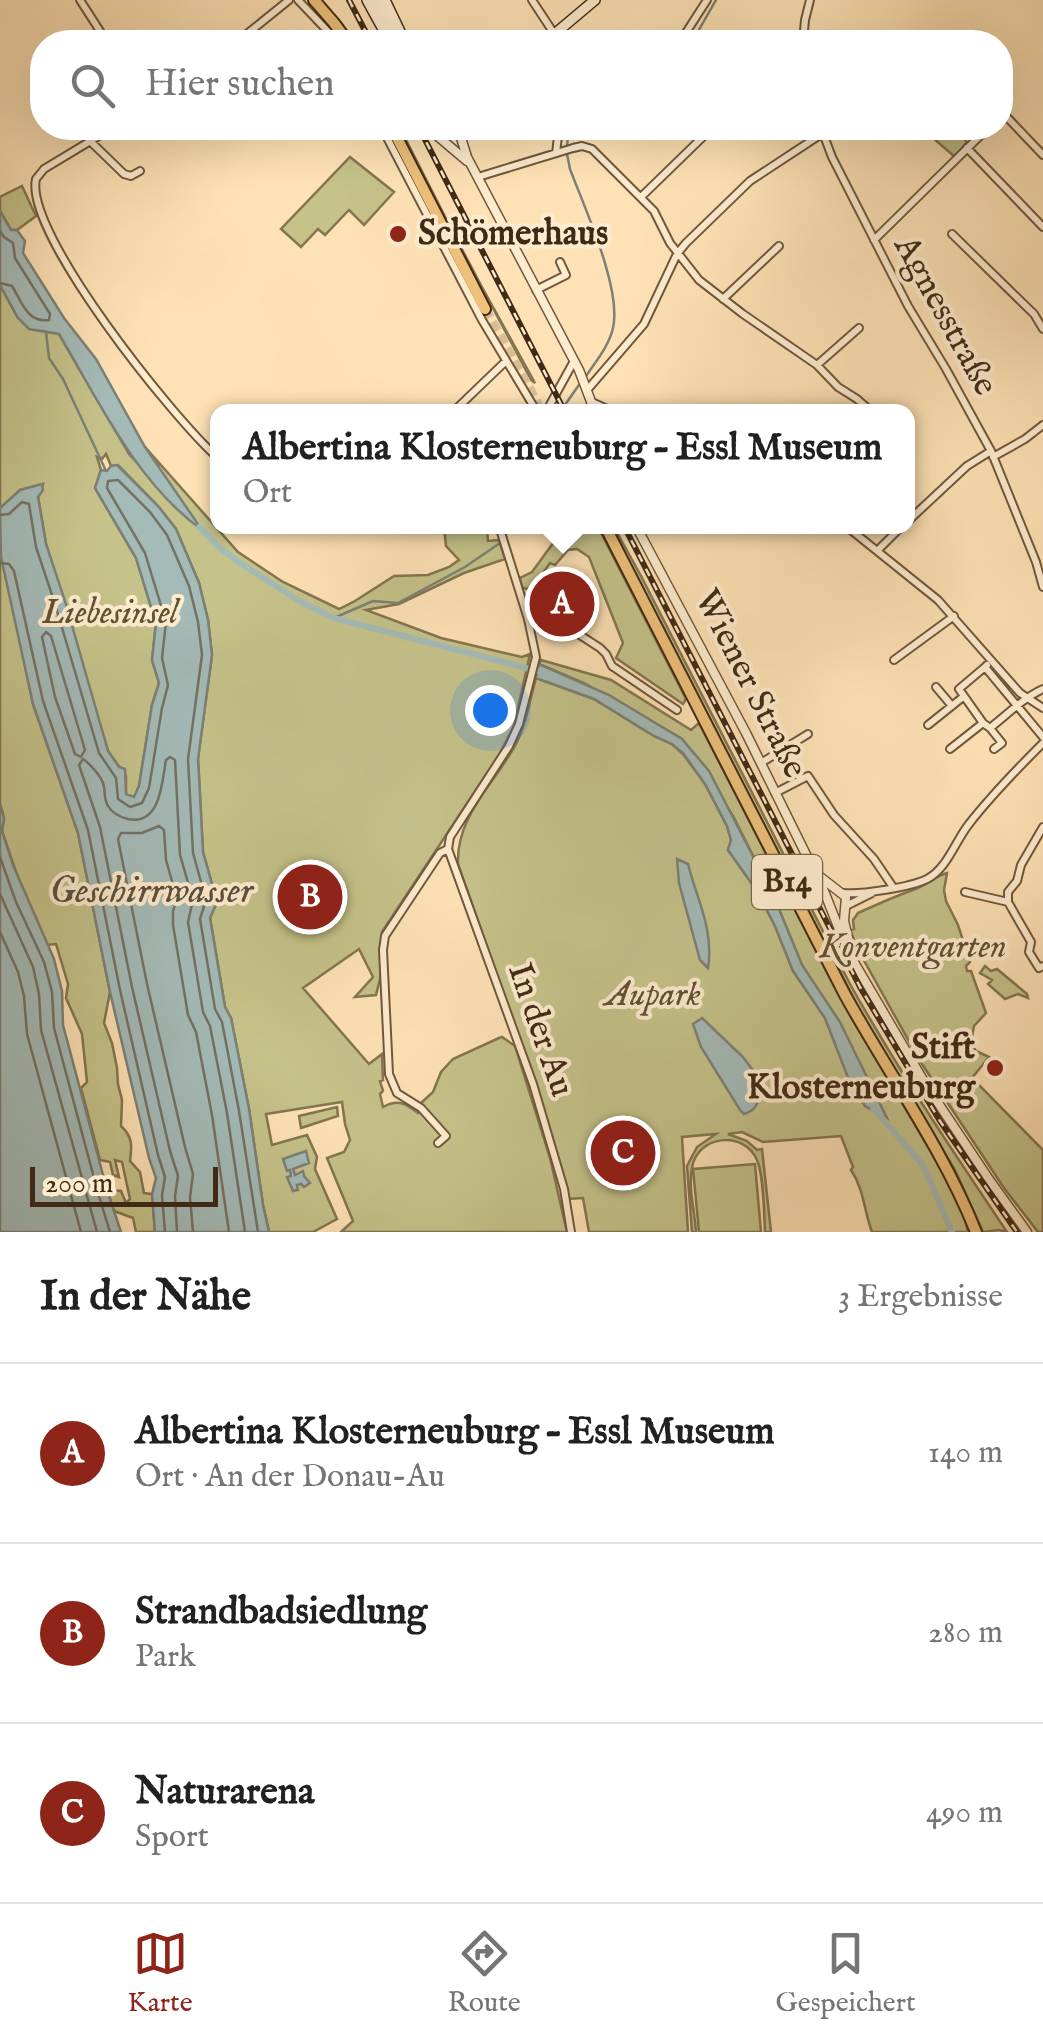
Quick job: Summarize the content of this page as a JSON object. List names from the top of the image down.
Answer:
{
  "streets": {
    "main road": ["B14"],
    "street": ["Agnesstraße", "Wiener Straße", "In der Au"]
  },
  "water": ["Geschirrwasser"],
  "parks": ["Liebesinsel", "Konventgarten", "Aupark"],
  "places": ["Schömerhaus", "Stift Klosterneuburg"],
  "scale_bar": "200 m",
  "page": {
    "search": "Hier suchen",
    "popup": ["Albertina Klosterneuburg – Essl Museum", "Ort"],
    "pins": ["A", "B", "C"],
    "scale": "200 m",
    "heading": ["In der Nähe", "3 Ergebnisse"],
    "list": [
      {
        "mark": "A",
        "name": "Albertina Klosterneuburg – Essl Museum",
        "note": "Ort · An der Donau-Au",
        "value": "140 m"
      },
      {
        "mark": "B",
        "name": "Strandbadsiedlung",
        "note": "Park",
        "value": "280 m"
      },
      {
        "mark": "C",
        "name": "Naturarena",
        "note": "Sport",
        "value": "490 m"
      }
    ],
    "nav": ["Karte", "Route", "Gespeichert"]
  }
}
